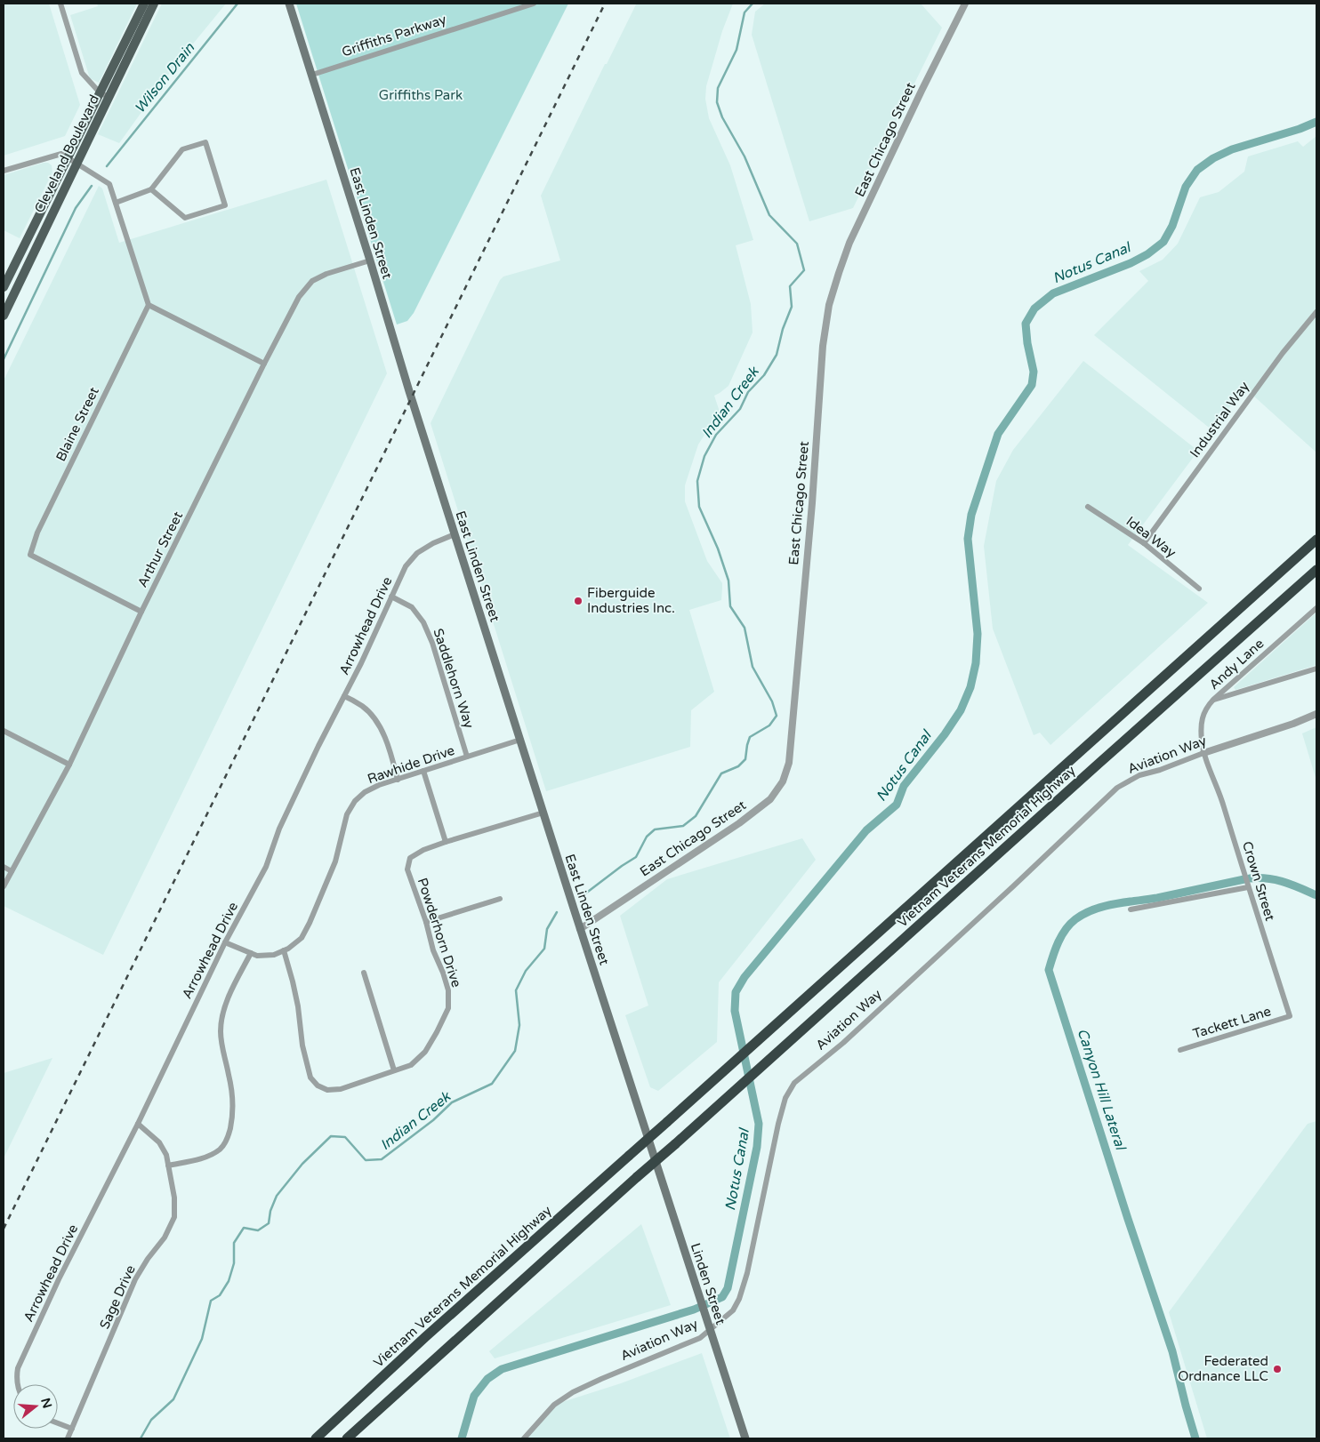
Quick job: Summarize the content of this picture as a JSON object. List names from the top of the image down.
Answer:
{
  "streets": {
    "highway": ["Vietnam Veterans Memorial Highway"],
    "main road": ["Cleveland Boulevard", "East Linden Street", "Linden Street"],
    "street": [
      "Griffiths Parkway",
      "East Chicago Street",
      "Industrial Way",
      "Blaine Street",
      "Idea Way",
      "Arthur Street",
      "Arrowhead Drive",
      "Andy Lane",
      "Saddlehorn Way",
      "Aviation Way",
      "Rawhide Drive",
      "Crown Street",
      "Powderhorn Drive",
      "Tackett Lane",
      "Sage Drive"
    ]
  },
  "crossings": [
    ["Griffiths Parkway", "East Linden Street"],
    ["East Chicago Street", "East Linden Street"],
    ["East Linden Street", "Arthur Street"],
    ["East Linden Street", "Arrowhead Drive"],
    ["East Linden Street", "Rawhide Drive"],
    ["East Linden Street", "Powderhorn Drive"],
    ["East Linden Street", "Linden Street"],
    ["Industrial Way", "Idea Way"],
    ["Blaine Street", "Arthur Street"],
    ["Arrowhead Drive", "Saddlehorn Way"],
    ["Arrowhead Drive", "Rawhide Drive"],
    ["Arrowhead Drive", "Sage Drive"],
    ["Andy Lane", "Aviation Way"],
    ["Andy Lane", "Crown Street"],
    ["Saddlehorn Way", "Rawhide Drive"],
    ["Aviation Way", "Crown Street"],
    ["Aviation Way", "Linden Street"],
    ["Rawhide Drive", "Powderhorn Drive"],
    ["Crown Street", "Tackett Lane"]
  ],
  "water": [
    "Wilson Drain",
    "Notus Canal",
    "Indian Creek",
    "Canyon Hill Lateral"
  ],
  "parks": ["Griffiths Park"],
  "places": ["Fiberguide Industries Inc.", "Federated Ordnance LLC"],
  "north": "right"
}
